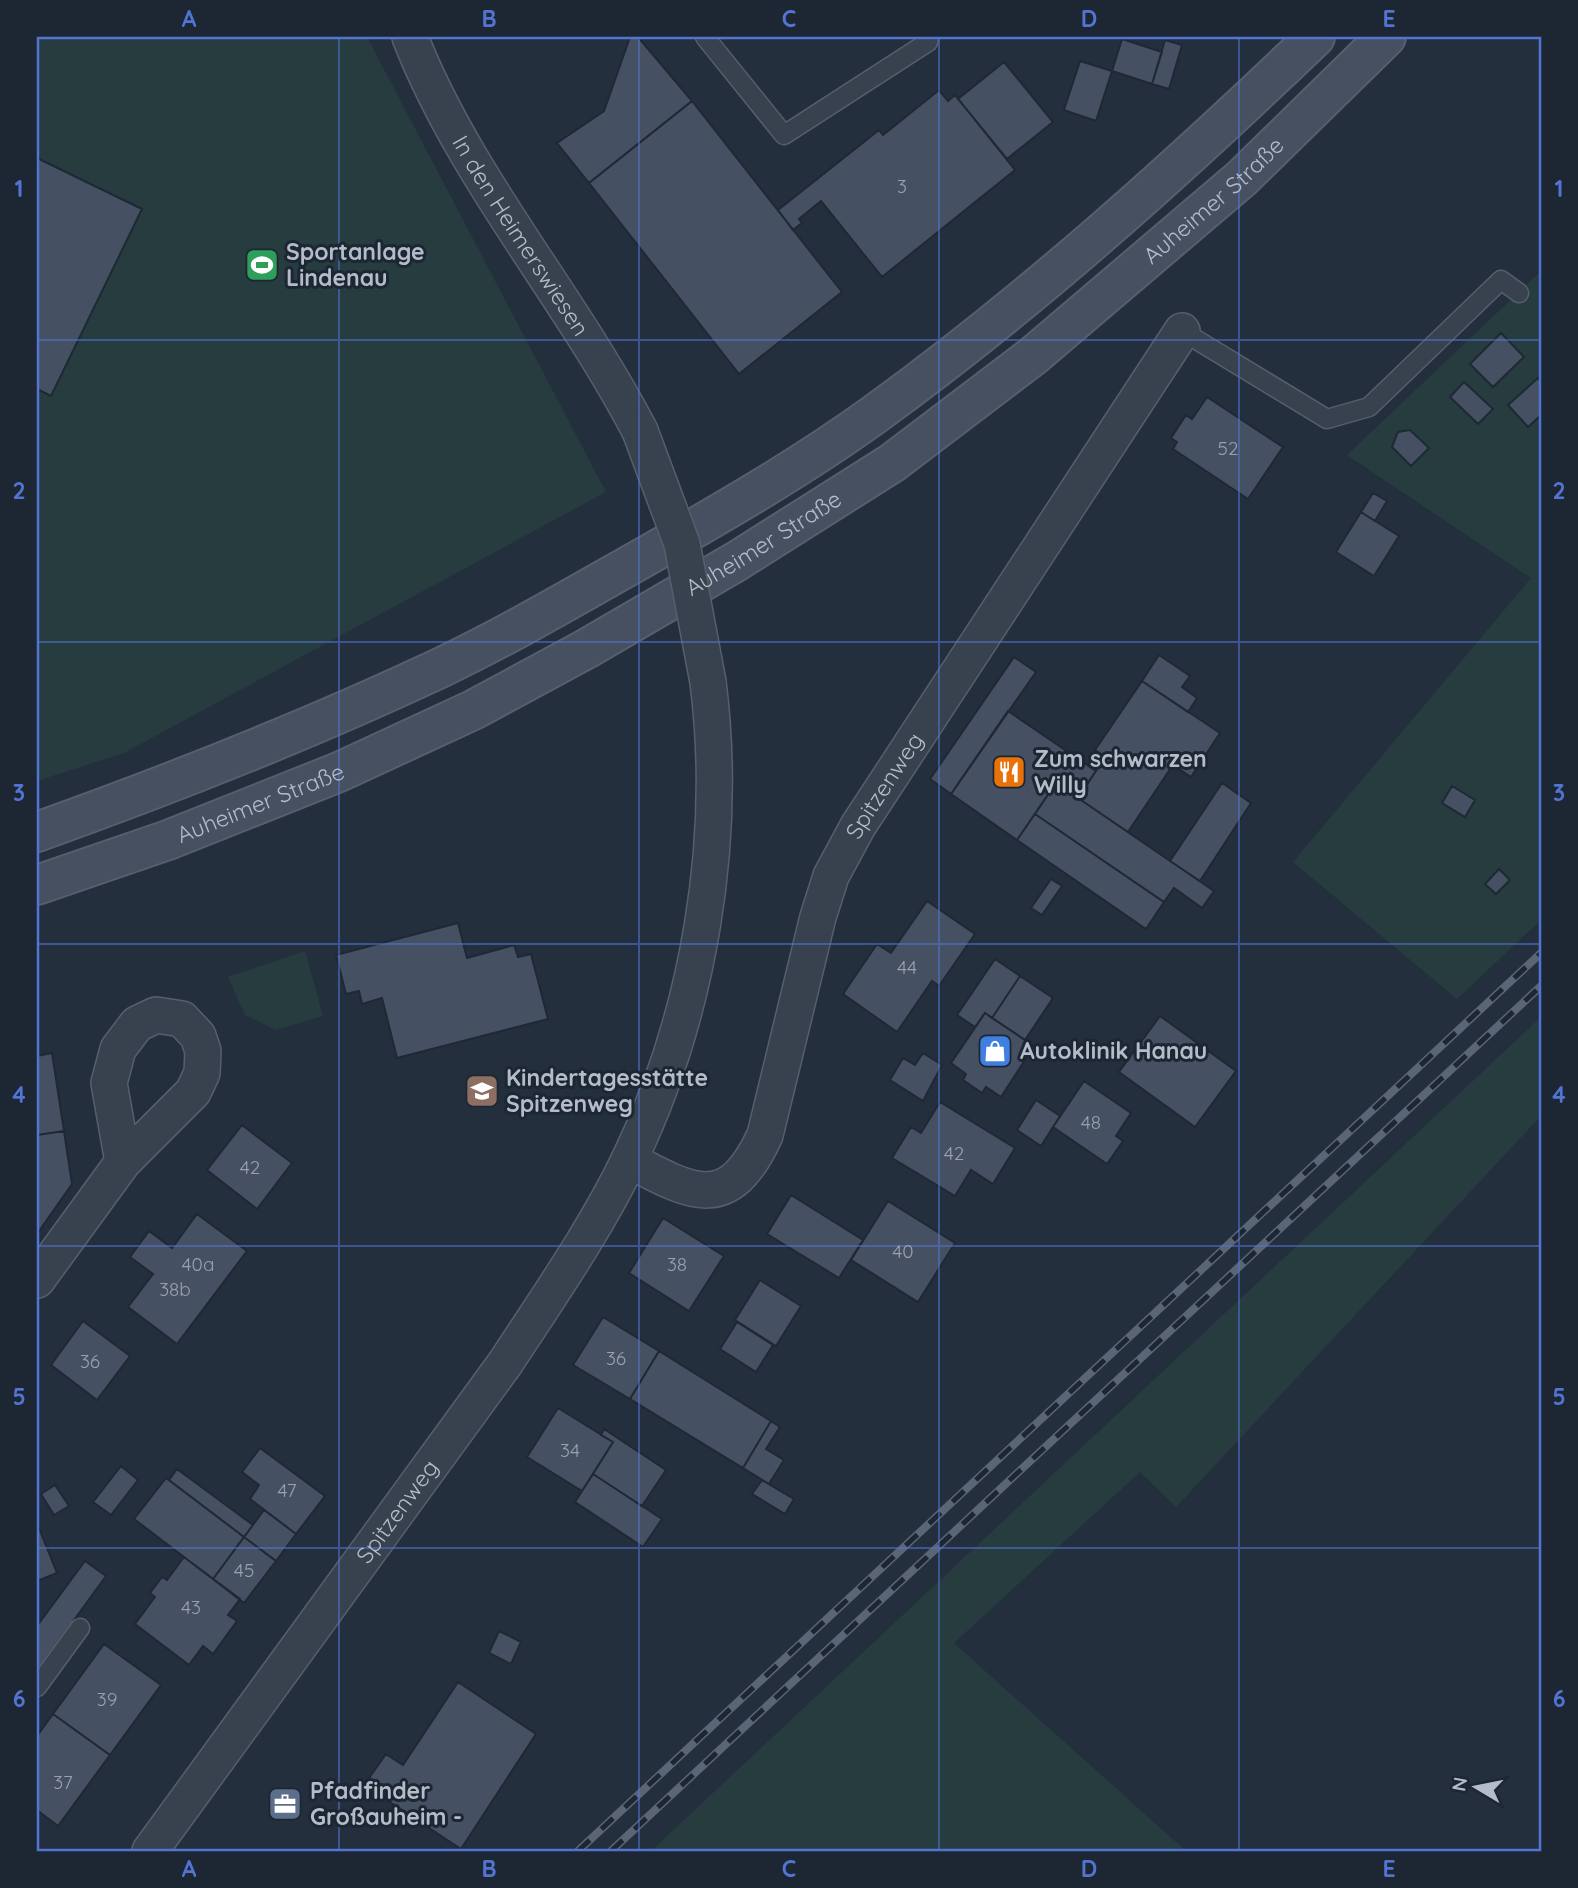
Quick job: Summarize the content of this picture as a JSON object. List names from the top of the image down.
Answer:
{
  "streets": {
    "main road": ["Auheimer Straße"],
    "street": ["In den Heimerswiesen", "Spitzenweg"]
  },
  "crossings": [
    ["In den Heimerswiesen", "Spitzenweg"]
  ],
  "places": {
    "sports": ["Sportanlage Lindenau"],
    "restaurant": ["Zum schwarzen Willy"],
    "shop": ["Autoklinik Hanau"],
    "school or university": ["Kindertagesstätte Spitzenweg"],
    "office": ["Pfadfinder Großauheim -"]
  },
  "house_numbers": [
    "3",
    "52",
    "44",
    "48",
    "42",
    "42",
    "40",
    "40a",
    "38",
    "38b",
    "36",
    "36",
    "34",
    "47",
    "45",
    "43",
    "39",
    "37"
  ],
  "north": "left",
  "grid": {
    "columns": [
      "A",
      "B",
      "C",
      "D",
      "E"
    ],
    "rows": [
      "1",
      "2",
      "3",
      "4",
      "5",
      "6"
    ]
  }
}
